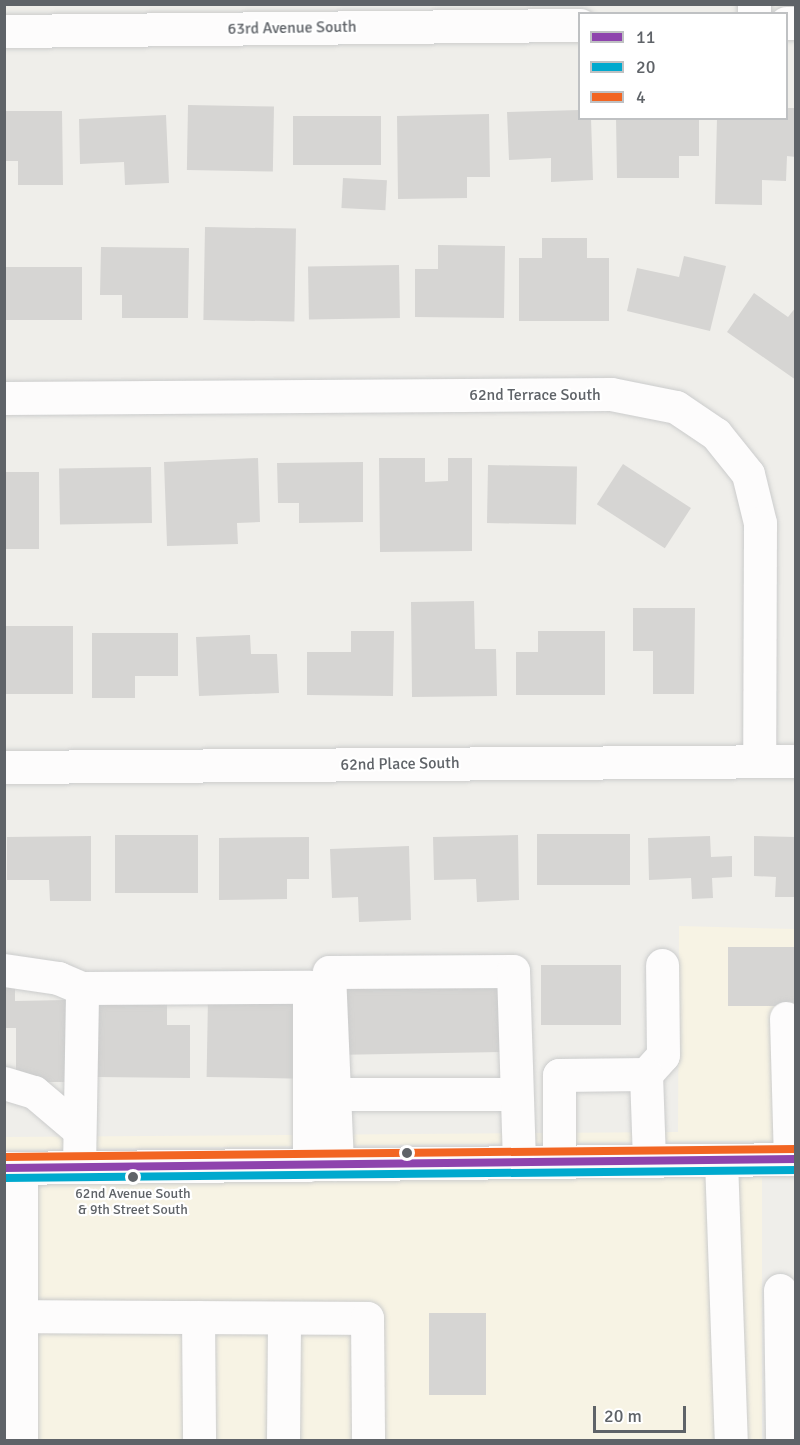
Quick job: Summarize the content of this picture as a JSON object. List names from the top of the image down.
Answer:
{
  "streets": {
    "street": ["63rd Avenue South", "62nd Terrace South", "62nd Place South"]
  },
  "crossings": [
    ["62nd Terrace South", "62nd Place South"]
  ],
  "places": ["62nd Avenue South & 9th Street South"],
  "lines": ["transit line 4", "transit line 11", "transit line 20"],
  "legend": ["11", "20", "4"],
  "scale_bar": "20 m"
}
